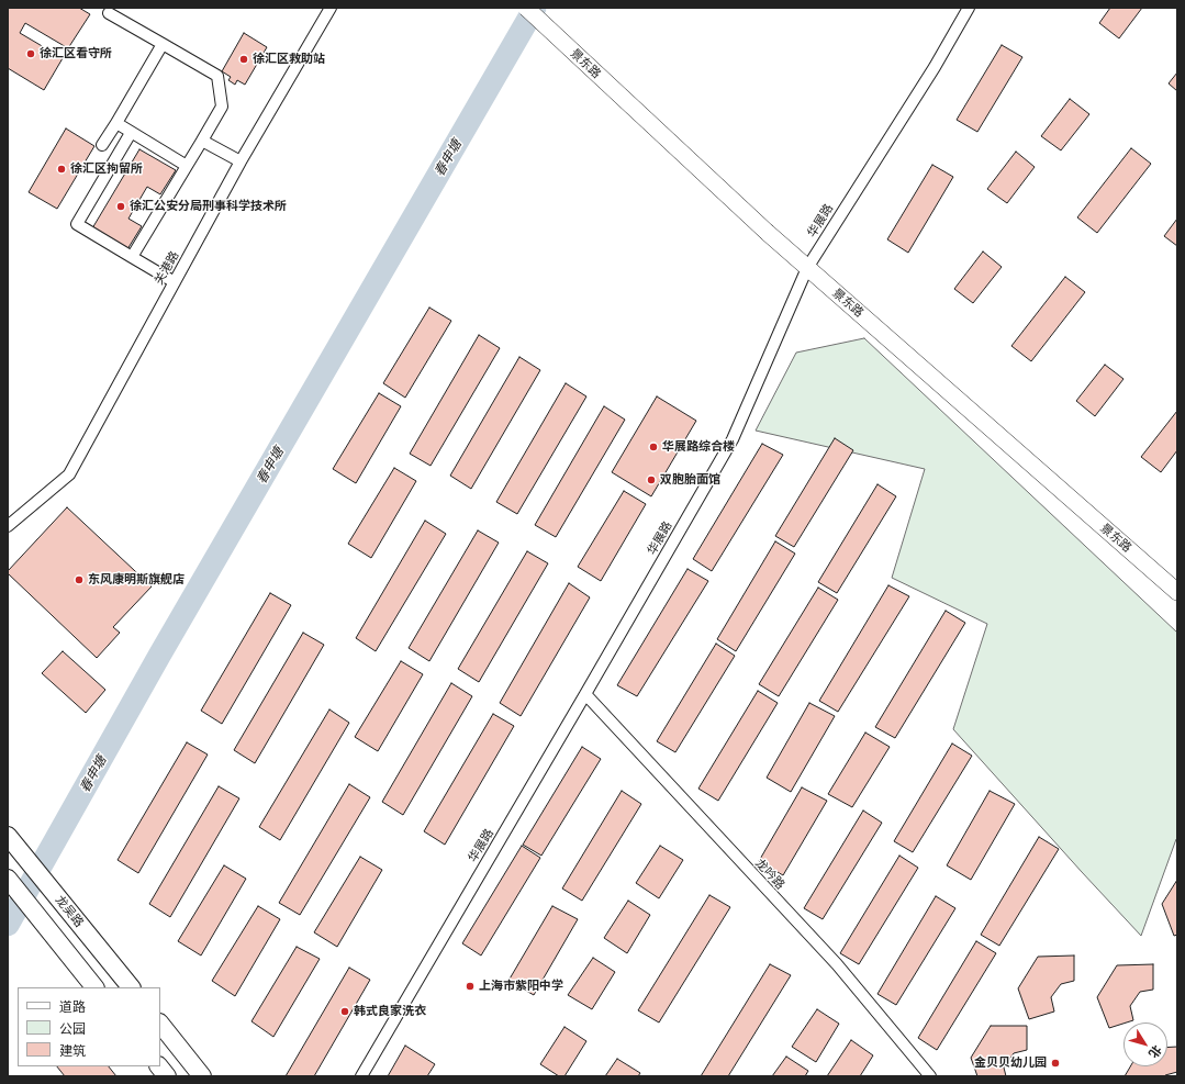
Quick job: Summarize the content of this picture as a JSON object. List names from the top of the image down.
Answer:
{
  "streets": {
    "main road": ["龙吴路"],
    "street": [
      "景东路",
      "华展路",
      "关港路",
      "龙吟路"
    ]
  },
  "crossings": [
    ["景东路", "华展路"],
    ["华展路", "龙吟路"]
  ],
  "water": ["春申塘"],
  "places": [
    "徐汇区看守所",
    "徐汇区救助站",
    "徐汇区拘留所",
    "徐汇公安分局刑事科学技术所",
    "华展路综合楼",
    "双胞胎面馆",
    "东风康明斯旗舰店",
    "上海市紫阳中学",
    "韩式良家洗衣",
    "金贝贝幼儿园"
  ],
  "legend": ["道路", "公园", "建筑"],
  "north": "bottom right"
}
